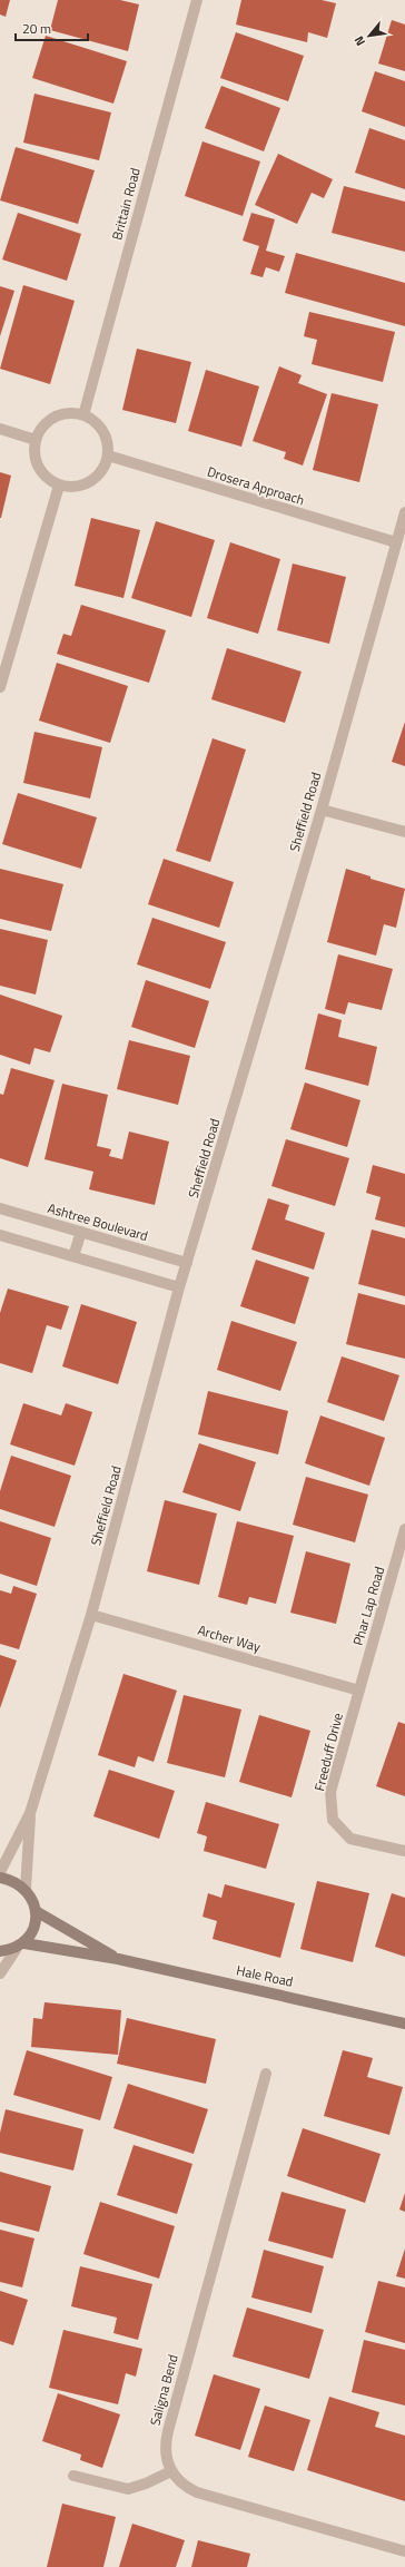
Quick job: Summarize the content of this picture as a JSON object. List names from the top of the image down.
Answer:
{
  "streets": {
    "main road": ["Hale Road"],
    "street": [
      "Brittain Road",
      "Drosera Approach",
      "Sheffield Road",
      "Ashtree Boulevard",
      "Phar Lap Road",
      "Archer Way",
      "Freeduff Drive",
      "Saligna Bend"
    ]
  },
  "crossings": [
    ["Brittain Road", "Drosera Approach"],
    ["Drosera Approach", "Sheffield Road"],
    ["Sheffield Road", "Ashtree Boulevard"],
    ["Sheffield Road", "Archer Way"],
    ["Phar Lap Road", "Archer Way"],
    ["Phar Lap Road", "Freeduff Drive"],
    ["Archer Way", "Freeduff Drive"]
  ],
  "scale_bar": "20 m",
  "north": "bottom left"
}
